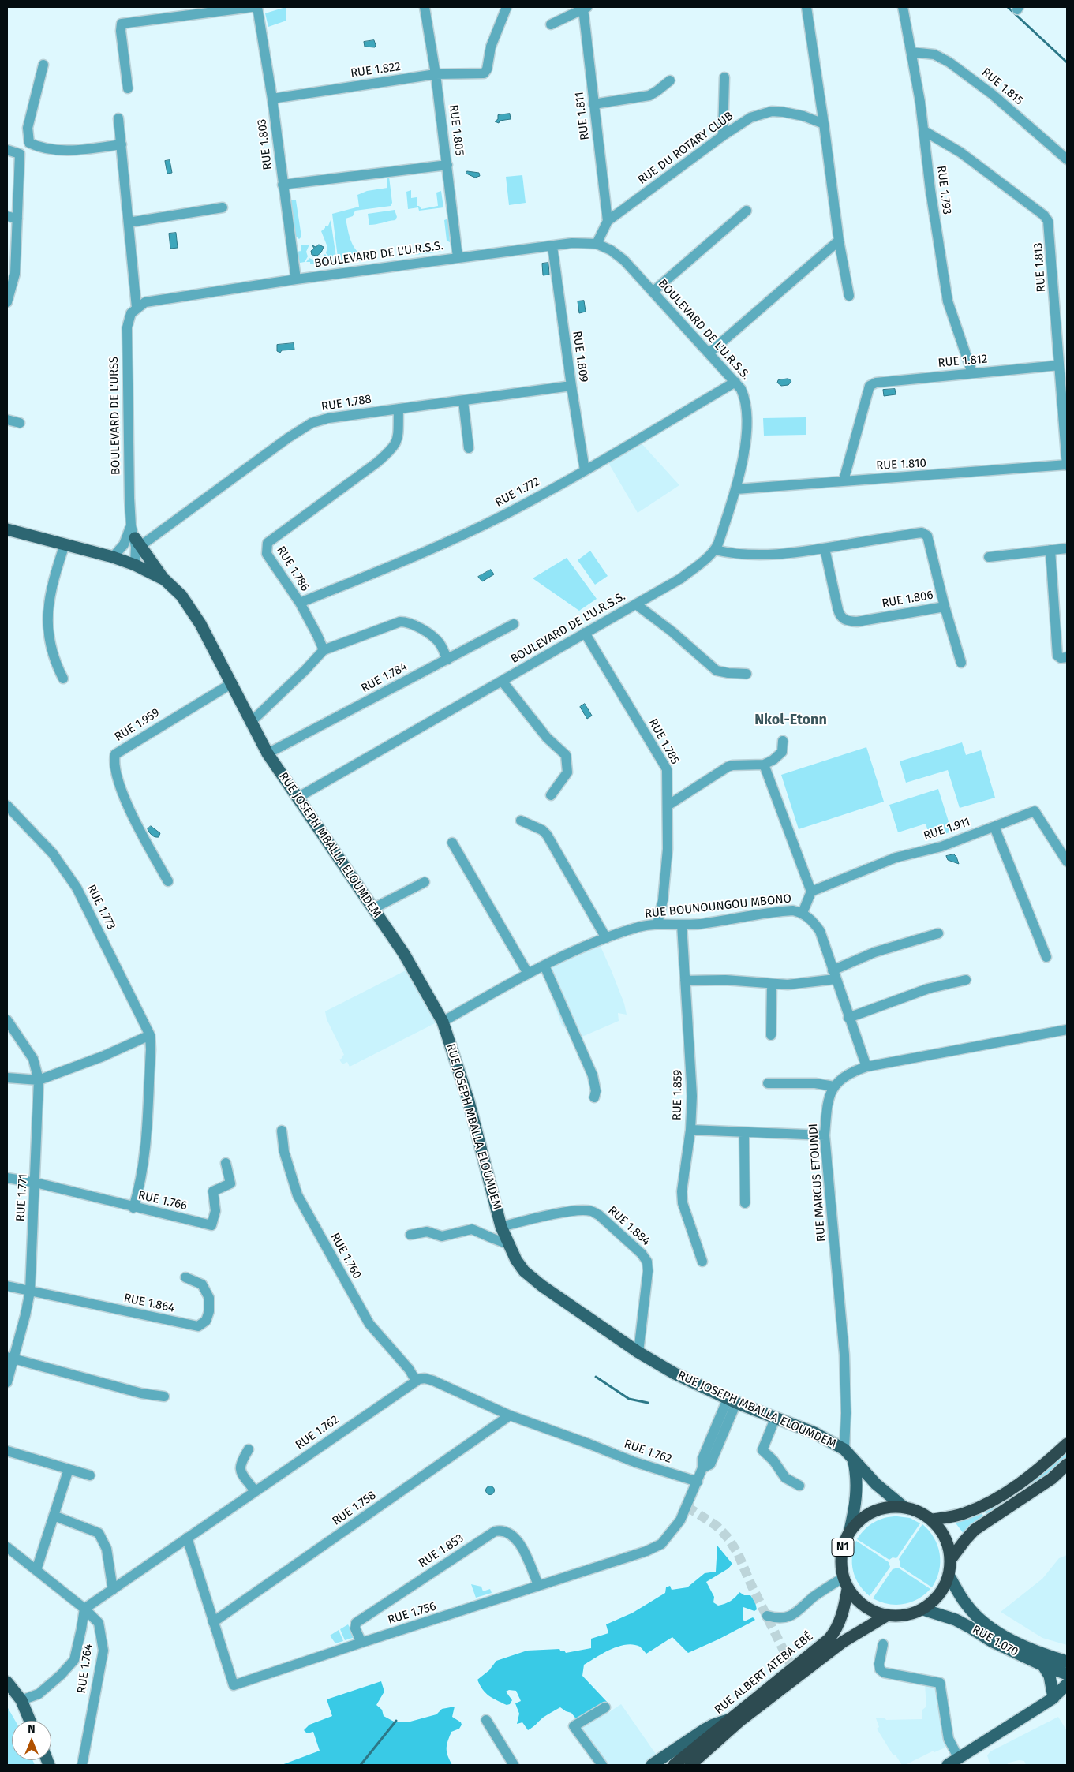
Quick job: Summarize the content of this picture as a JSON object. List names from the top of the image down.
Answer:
{
  "streets": {
    "highway": ["N1", "RUE ALBERT ATEBA EBÉ"],
    "main road": ["RUE JOSEPH MBALLA ELOUMDEM", "RUE 1.070"],
    "street": [
      "RUE 1.822",
      "RUE 1.815",
      "RUE 1.811",
      "RUE 1.805",
      "RUE 1.803",
      "RUE DU ROTARY CLUB",
      "RUE 1.793",
      "BOULEVARD DE L'U.R.S.S.",
      "RUE 1.813",
      "RUE 1.809",
      "RUE 1.812",
      "RUE 1.788",
      "BOULEVARD DE L'URSS",
      "RUE 1.810",
      "RUE 1.772",
      "RUE 1.786",
      "RUE 1.806",
      "RUE 1.784",
      "RUE 1.959",
      "RUE 1.785",
      "RUE 1.911",
      "RUE BOUNOUNGOU MBONO",
      "RUE 1.773",
      "RUE 1.859",
      "RUE MARCUS ETOUNDI",
      "RUE 1.771",
      "RUE 1.766",
      "RUE 1.884",
      "RUE 1.760",
      "RUE 1.864",
      "RUE 1.762",
      "RUE 1.758",
      "RUE 1.853",
      "RUE 1.756",
      "RUE 1.764"
    ]
  },
  "crossings": [
    ["RUE 1.822", "RUE 1.805"],
    ["RUE 1.822", "RUE 1.803"],
    ["RUE 1.815", "RUE 1.793"],
    ["RUE 1.811", "RUE DU ROTARY CLUB"],
    ["RUE 1.805", "BOULEVARD DE L'U.R.S.S."],
    ["RUE 1.803", "BOULEVARD DE L'U.R.S.S."],
    ["RUE 1.793", "RUE 1.813"],
    ["RUE 1.793", "RUE 1.812"],
    ["BOULEVARD DE L'U.R.S.S.", "RUE 1.809"],
    ["BOULEVARD DE L'U.R.S.S.", "BOULEVARD DE L'URSS"],
    ["BOULEVARD DE L'U.R.S.S.", "RUE 1.810"],
    ["BOULEVARD DE L'U.R.S.S.", "RUE 1.772"],
    ["BOULEVARD DE L'U.R.S.S.", "RUE 1.806"],
    ["BOULEVARD DE L'U.R.S.S.", "RUE 1.785"],
    ["BOULEVARD DE L'U.R.S.S.", "RUE JOSEPH MBALLA ELOUMDEM"],
    ["RUE 1.813", "RUE 1.812"],
    ["RUE 1.813", "RUE 1.810"],
    ["RUE 1.809", "RUE 1.788"],
    ["RUE 1.809", "RUE 1.772"],
    ["RUE 1.812", "RUE 1.810"],
    ["RUE 1.788", "RUE 1.786"],
    ["RUE 1.772", "RUE 1.786"],
    ["RUE 1.784", "RUE JOSEPH MBALLA ELOUMDEM"],
    ["RUE 1.959", "RUE JOSEPH MBALLA ELOUMDEM"],
    ["RUE 1.785", "RUE BOUNOUNGOU MBONO"],
    ["RUE JOSEPH MBALLA ELOUMDEM", "RUE BOUNOUNGOU MBONO"],
    ["RUE JOSEPH MBALLA ELOUMDEM", "RUE MARCUS ETOUNDI"],
    ["RUE JOSEPH MBALLA ELOUMDEM", "RUE 1.884"],
    ["RUE JOSEPH MBALLA ELOUMDEM", "N1"],
    ["RUE JOSEPH MBALLA ELOUMDEM", "RUE 1.756"],
    ["RUE JOSEPH MBALLA ELOUMDEM", "RUE 1.070"],
    ["RUE JOSEPH MBALLA ELOUMDEM", "RUE ALBERT ATEBA EBÉ"],
    ["RUE BOUNOUNGOU MBONO", "RUE 1.859"],
    ["RUE BOUNOUNGOU MBONO", "RUE MARCUS ETOUNDI"],
    ["RUE 1.773", "RUE 1.766"],
    ["RUE 1.771", "RUE 1.766"],
    ["RUE 1.771", "RUE 1.864"],
    ["RUE 1.760", "RUE 1.762"],
    ["RUE 1.762", "RUE 1.758"],
    ["RUE 1.762", "RUE 1.756"],
    ["RUE 1.762", "RUE 1.764"],
    ["RUE 1.758", "RUE 1.756"],
    ["N1", "RUE 1.070"],
    ["N1", "RUE ALBERT ATEBA EBÉ"],
    ["RUE 1.853", "RUE 1.756"],
    ["RUE 1.070", "RUE ALBERT ATEBA EBÉ"]
  ],
  "districts": ["Nkol-Etonn"],
  "north": "top"
}
